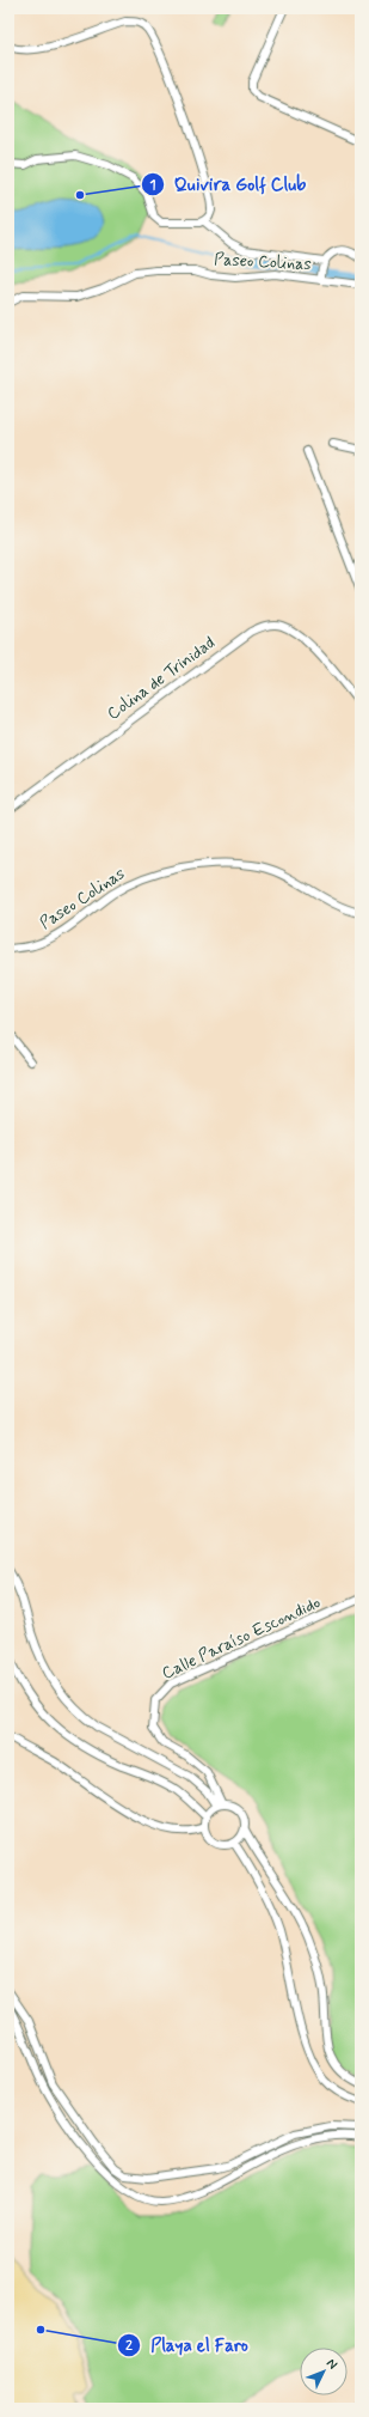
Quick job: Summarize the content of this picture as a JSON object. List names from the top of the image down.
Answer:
{
  "streets": {
    "street": ["Paseo Colinas", "Colina de Trinidad", "Calle Paraíso Escondido"]
  },
  "places": ["Quivira Golf Club", "Playa el Faro"],
  "north": "top right"
}
